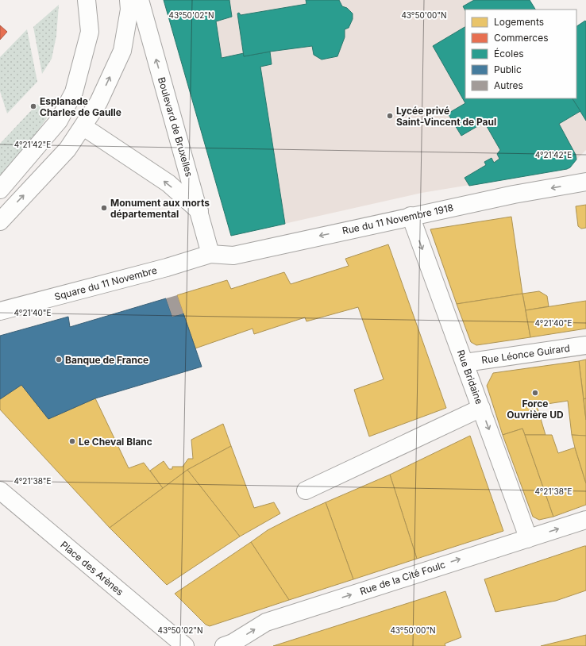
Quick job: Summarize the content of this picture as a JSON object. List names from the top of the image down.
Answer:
{
  "streets": {
    "street": [
      "Boulevard de Bruxelles",
      "Rue du 11 Novembre 1918",
      "Square du 11 Novembre",
      "Rue Léonce Guirard",
      "Rue Bridaine",
      "Place des Arènes",
      "Rue de la Cité Foulc"
    ]
  },
  "crossings": [
    ["Boulevard de Bruxelles", "Rue du 11 Novembre 1918"],
    ["Boulevard de Bruxelles", "Square du 11 Novembre"],
    ["Rue du 11 Novembre 1918", "Square du 11 Novembre"],
    ["Rue du 11 Novembre 1918", "Rue Bridaine"],
    ["Rue Léonce Guirard", "Rue Bridaine"],
    ["Rue Bridaine", "Rue de la Cité Foulc"]
  ],
  "one_way": ["Boulevard de Bruxelles", "Rue du 11 Novembre 1918", "Rue Bridaine"],
  "places": [
    "Esplanade Charles de Gaulle",
    "Lycée privé Saint-Vincent de Paul",
    "Monument aux morts départemental",
    "Banque de France",
    "Force Ouvrière UD",
    "Le Cheval Blanc"
  ],
  "legend": [
    "Logements",
    "Commerces",
    "Écoles",
    "Public",
    "Autres"
  ],
  "coordinates": [
    "43°50'02\"N",
    "43°50'00\"N",
    "4°21'42\"E",
    "4°21'40\"E",
    "4°21'38\"E"
  ]
}
